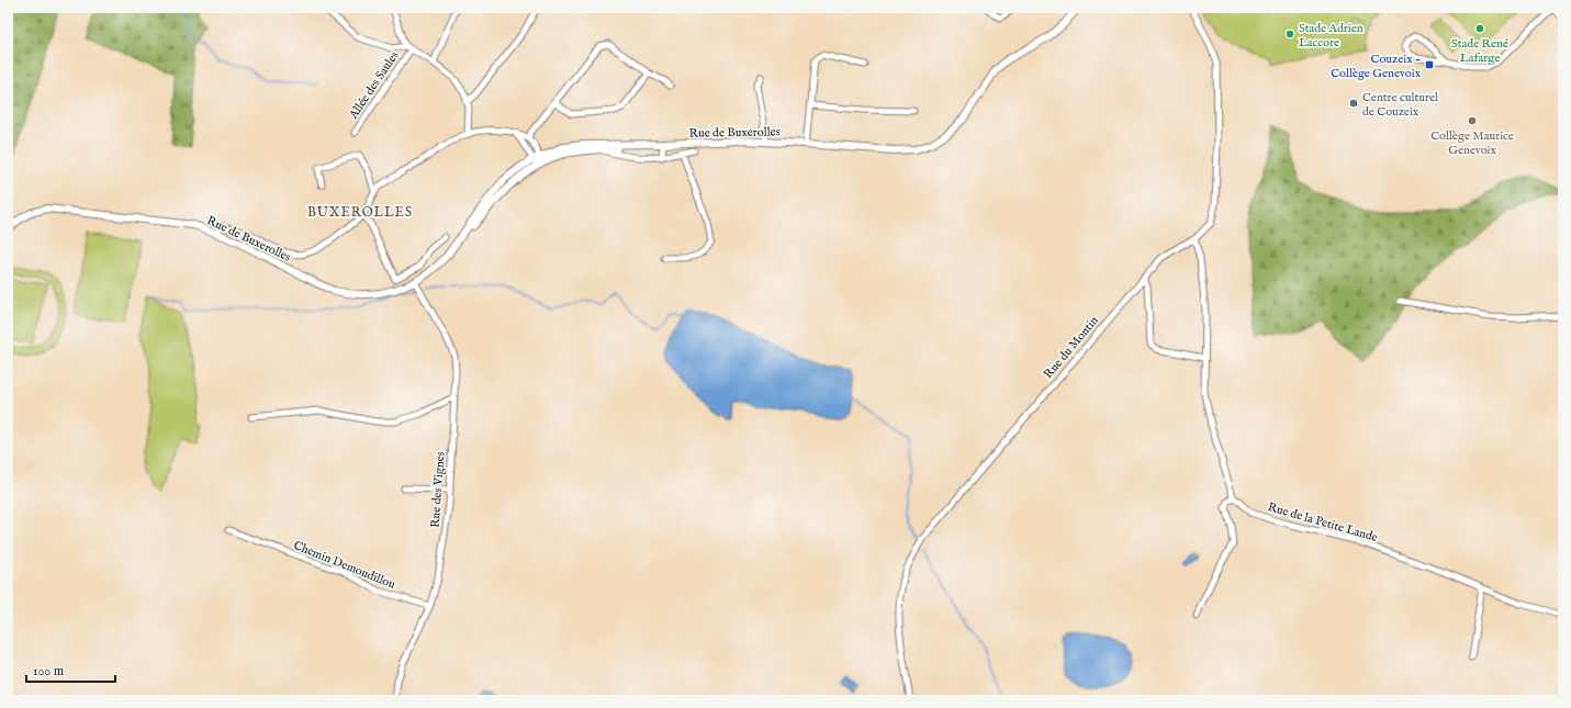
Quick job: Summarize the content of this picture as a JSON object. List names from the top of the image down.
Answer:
{
  "streets": {
    "street": [
      "Allée des Saules",
      "Rue de Buxerolles",
      "Rue du Montin",
      "Rue des Vignes",
      "Rue de la Petite Lande",
      "Chemin Demoudillou"
    ]
  },
  "crossings": [
    ["Rue de Buxerolles", "Rue des Vignes"],
    ["Rue des Vignes", "Chemin Demoudillou"]
  ],
  "districts": ["BUXEROLLES"],
  "places": {
    "other": [
      "Stade René Lafarge",
      "Stade Adrien Laccore",
      "Centre culturel de Couzeix",
      "Collège Maurice Genevoix"
    ],
    "transit": ["Couzeix - Collège Genevoix"]
  },
  "scale_bar": "100 m"
}
